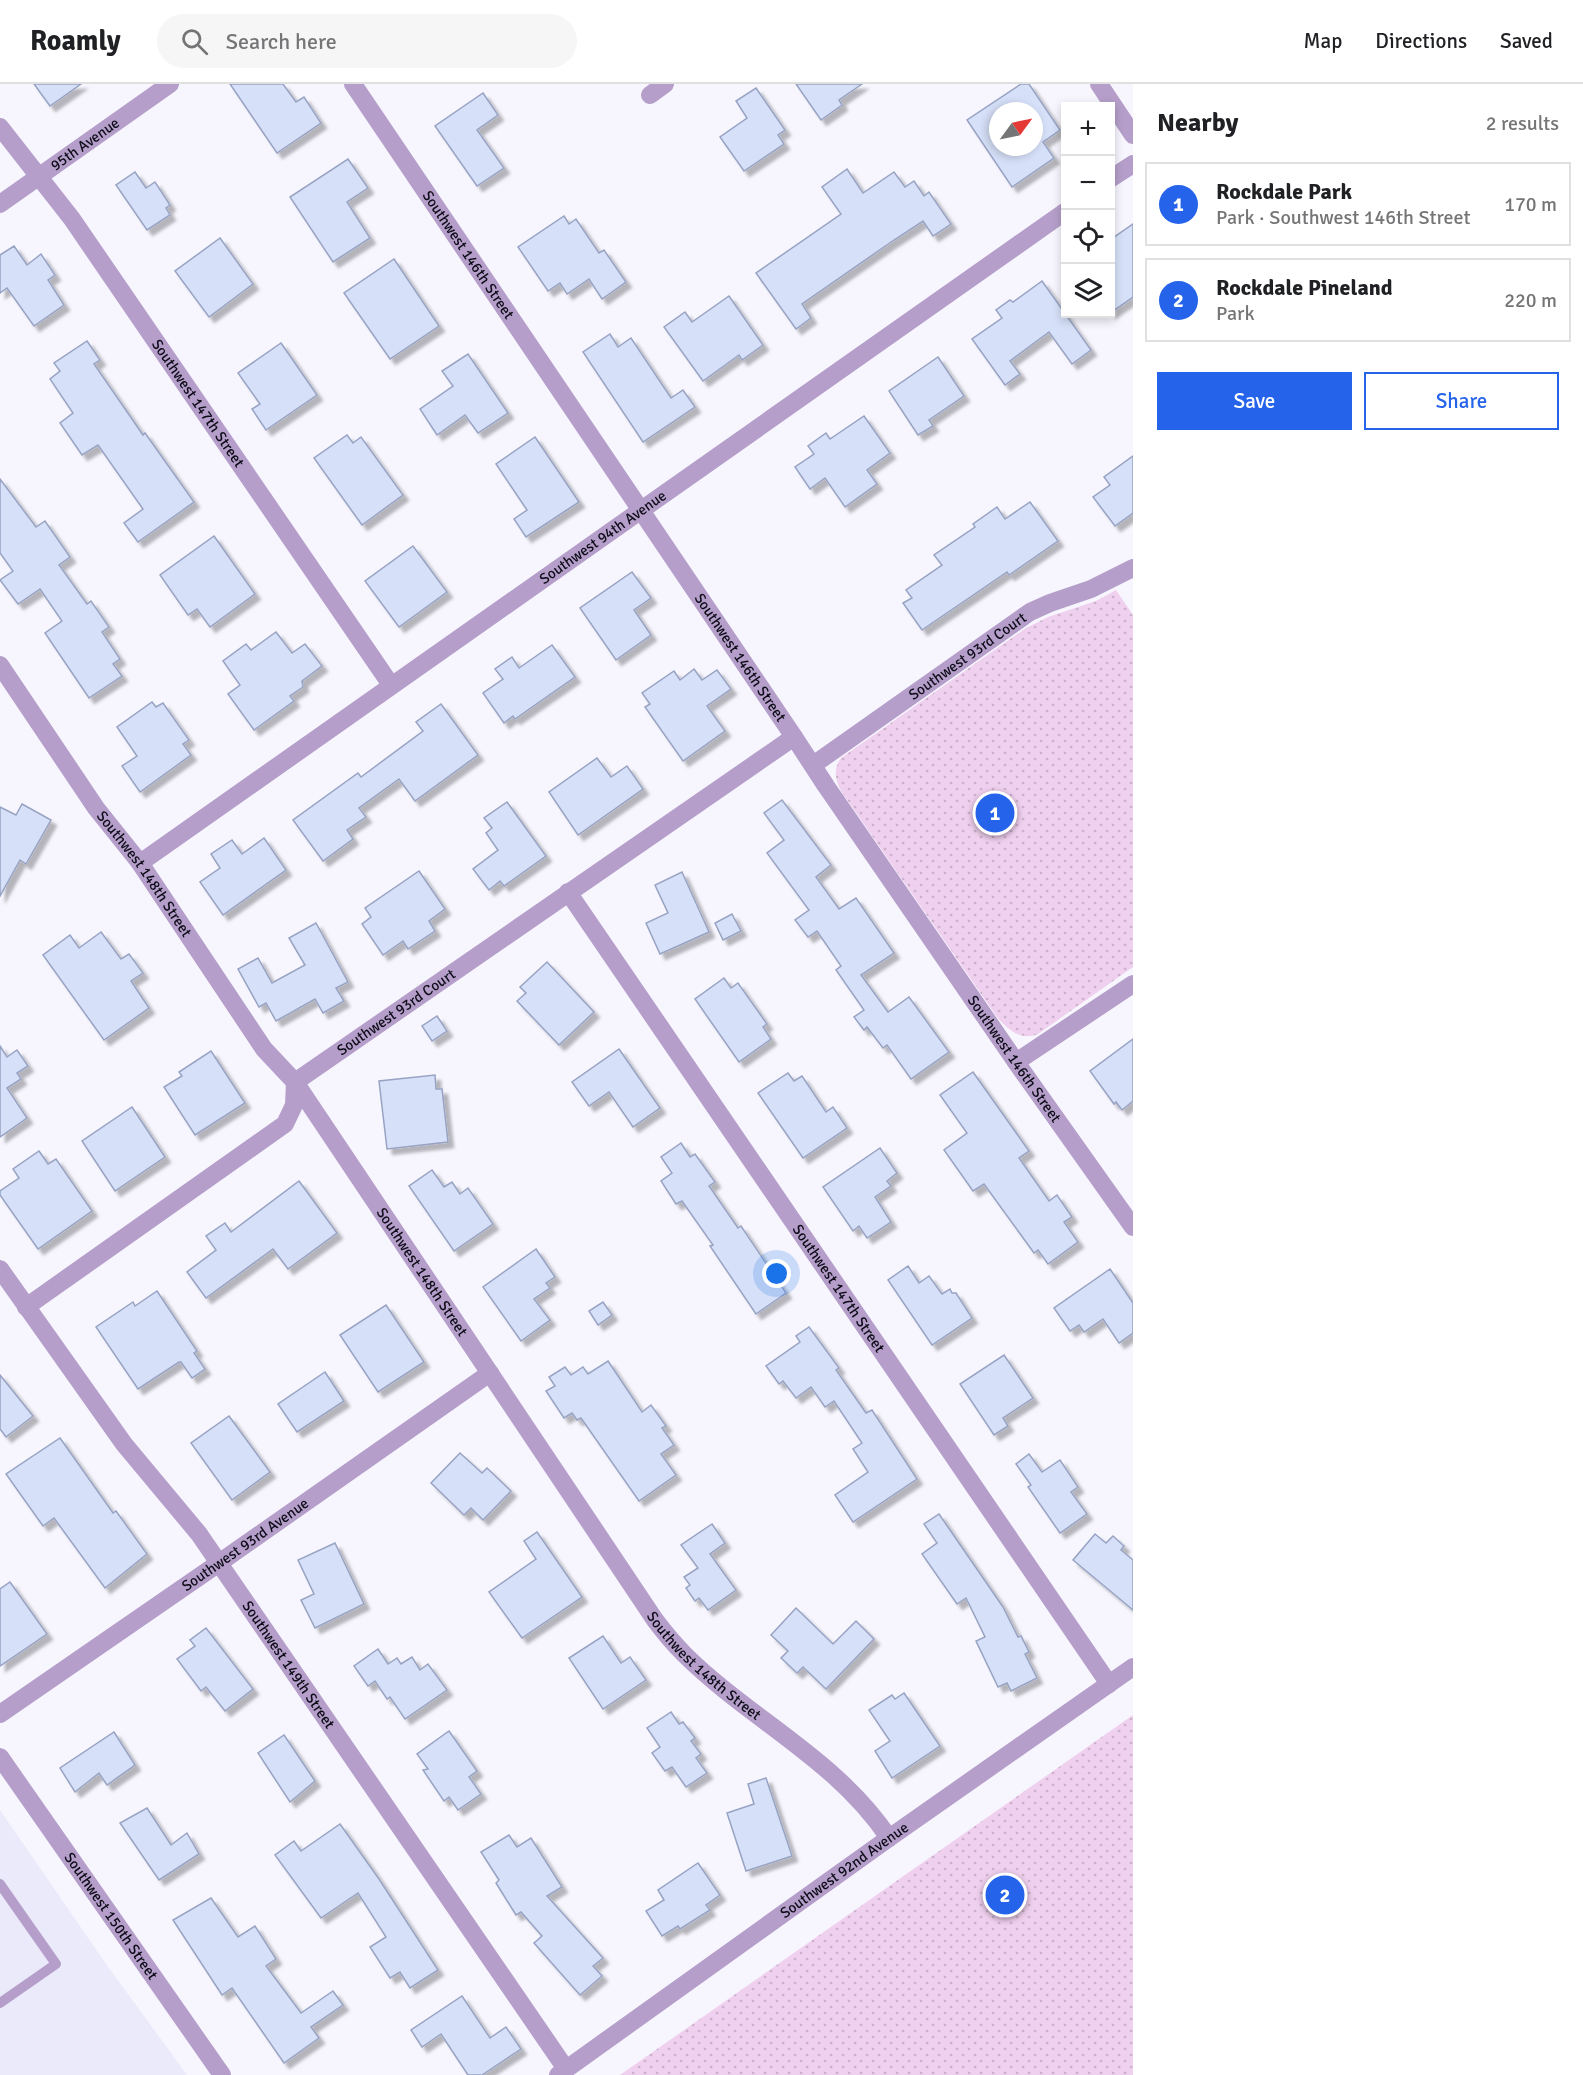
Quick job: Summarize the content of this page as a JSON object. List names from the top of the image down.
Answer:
{
  "streets": {
    "street": [
      "95th Avenue",
      "Southwest 146th Street",
      "Southwest 147th Street",
      "Southwest 94th Avenue",
      "Southwest 93rd Court",
      "Southwest 148th Street",
      "Southwest 93rd Avenue",
      "Southwest 149th Street",
      "Southwest 92nd Avenue",
      "Southwest 150th Street"
    ]
  },
  "crossings": [
    ["95th Avenue", "Southwest 147th Street"],
    ["Southwest 146th Street", "Southwest 94th Avenue"],
    ["Southwest 146th Street", "Southwest 93rd Court"],
    ["Southwest 147th Street", "Southwest 94th Avenue"],
    ["Southwest 147th Street", "Southwest 93rd Court"],
    ["Southwest 147th Street", "Southwest 92nd Avenue"],
    ["Southwest 94th Avenue", "Southwest 148th Street"],
    ["Southwest 93rd Court", "Southwest 148th Street"],
    ["Southwest 148th Street", "Southwest 93rd Avenue"],
    ["Southwest 148th Street", "Southwest 92nd Avenue"],
    ["Southwest 93rd Avenue", "Southwest 149th Street"],
    ["Southwest 149th Street", "Southwest 92nd Avenue"]
  ],
  "north": "top right",
  "page": {
    "header": "Roamly",
    "search": "Search here",
    "nav": ["Map", "Directions", "Saved"],
    "heading": ["Nearby", "2 results"],
    "map_buttons": ["+", "−"],
    "list": [
      {
        "mark": "1",
        "name": "Rockdale Park",
        "note": "Park · Southwest 146th Street",
        "value": "170 m"
      },
      {
        "mark": "2",
        "name": "Rockdale Pineland",
        "note": "Park",
        "value": "220 m"
      }
    ],
    "buttons": ["Save", "Share"],
    "pins": ["1", "2"]
  }
}
